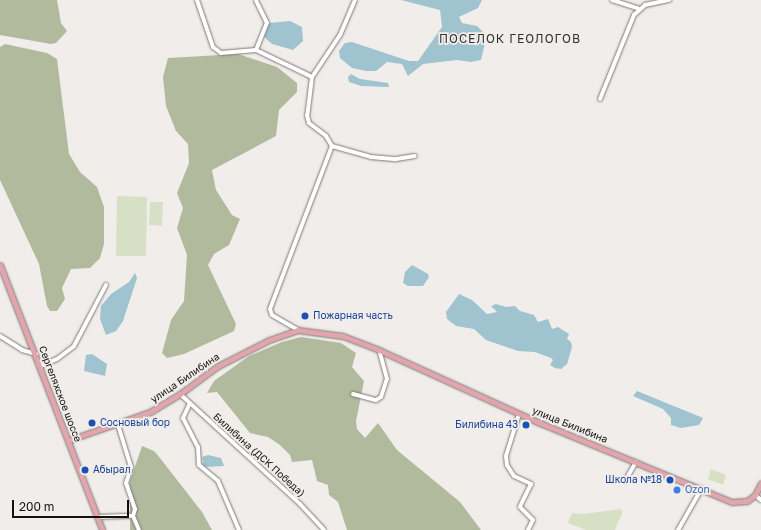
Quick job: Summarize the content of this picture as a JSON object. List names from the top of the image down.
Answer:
{
  "streets": {
    "main road": ["улица Билибина", "Сергеляхское шоссе"],
    "street": ["Билибина (ДСК Победа)"]
  },
  "crossings": [
    ["улица Билибина", "Сергеляхское шоссе"],
    ["улица Билибина", "Билибина (ДСК Победа)"]
  ],
  "districts": ["ПОСЕЛОК ГЕОЛОГОВ"],
  "places": [
    "Пожарная часть",
    "Сосновый бор",
    "Билибина 43",
    "Абырал",
    "Школа №18",
    "Ozon"
  ],
  "scale_bar": "200 m"
}
